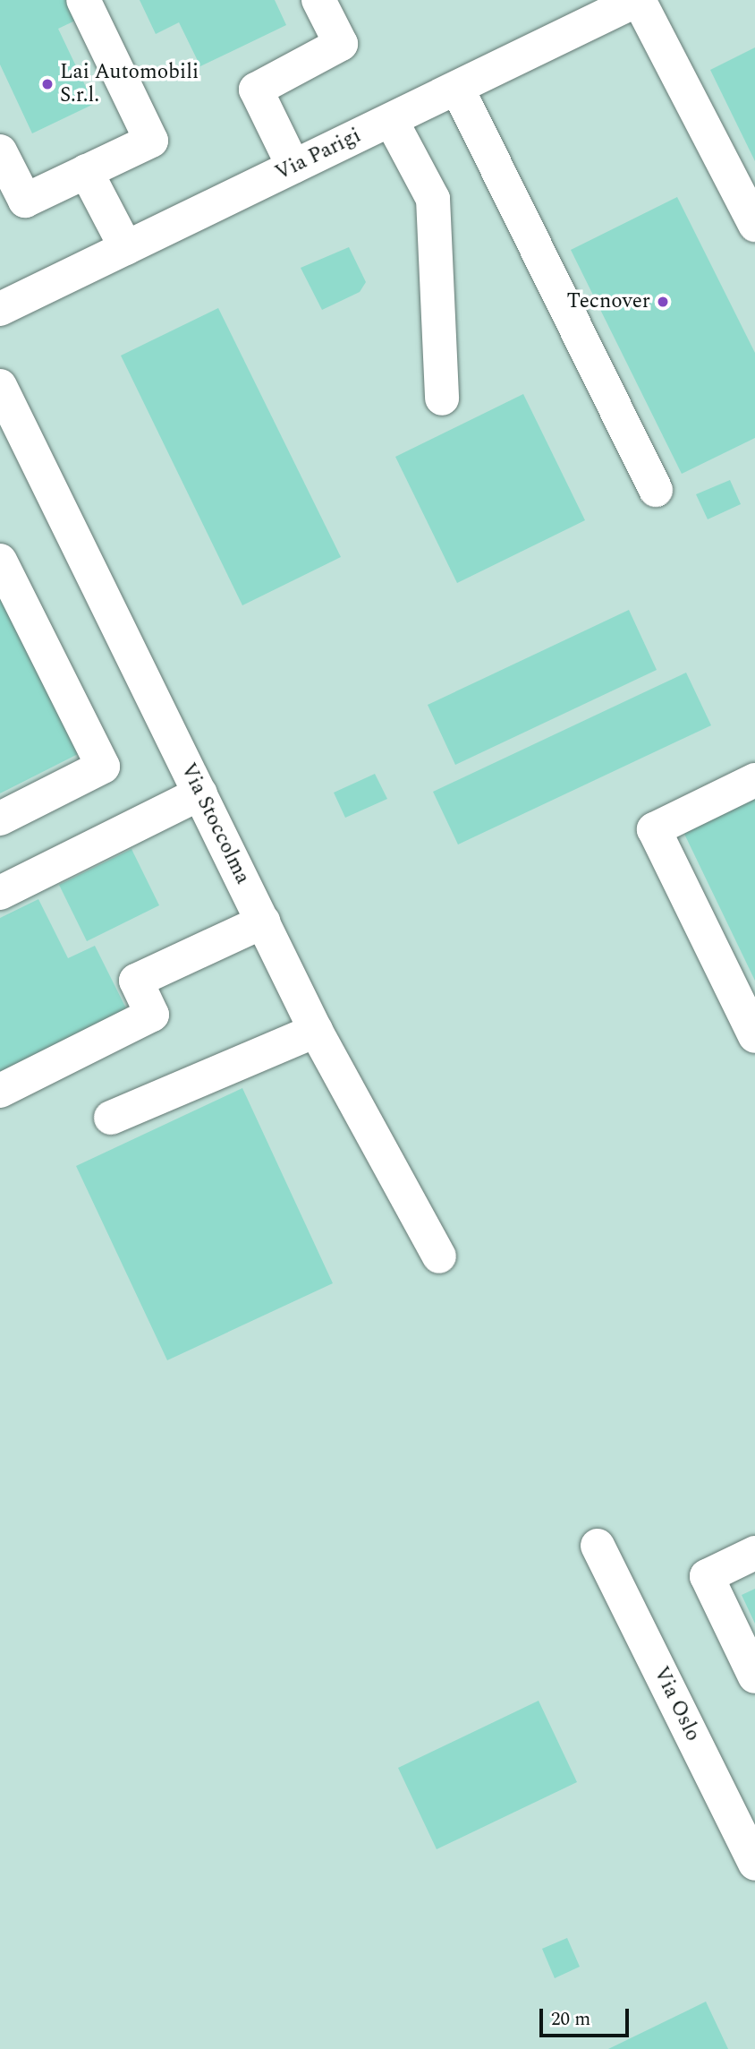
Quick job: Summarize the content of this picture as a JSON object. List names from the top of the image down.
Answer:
{
  "streets": {
    "street": ["Via Parigi", "Via Stoccolma", "Via Oslo"]
  },
  "places": ["Lai Automobili S.r.l.", "Tecnover"],
  "scale_bar": "20 m"
}
